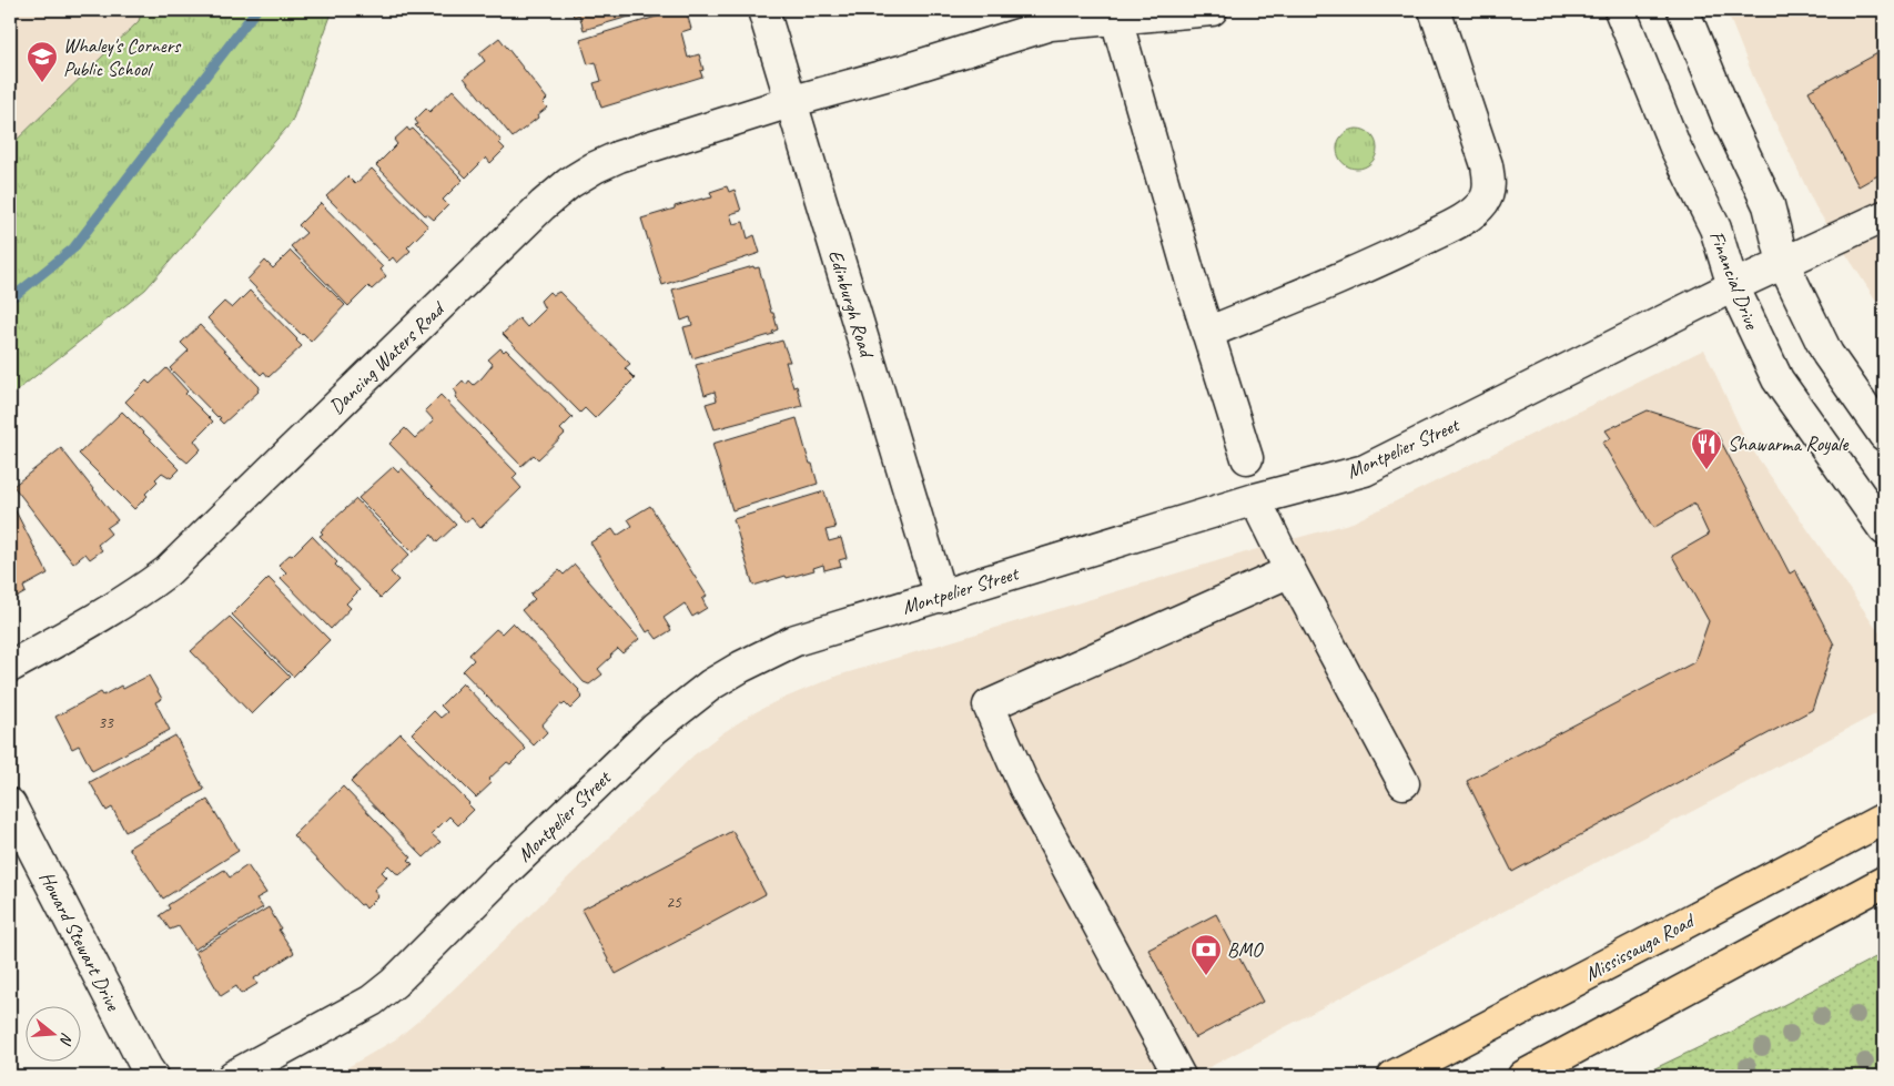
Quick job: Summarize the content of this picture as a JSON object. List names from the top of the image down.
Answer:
{
  "streets": {
    "main road": ["Mississauga Road"],
    "street": [
      "Financial Drive",
      "Edinburgh Road",
      "Dancing Waters Road",
      "Montpelier Street",
      "Howard Stewart Drive"
    ]
  },
  "crossings": [
    ["Financial Drive", "Montpelier Street"],
    ["Edinburgh Road", "Dancing Waters Road"],
    ["Edinburgh Road", "Montpelier Street"]
  ],
  "places": {
    "school or university": ["Whaley's Corners Public School"],
    "restaurant": ["Shawarma Royale"],
    "bank": ["BMO"]
  },
  "house_numbers": ["33", "25"],
  "north": "right"
}
